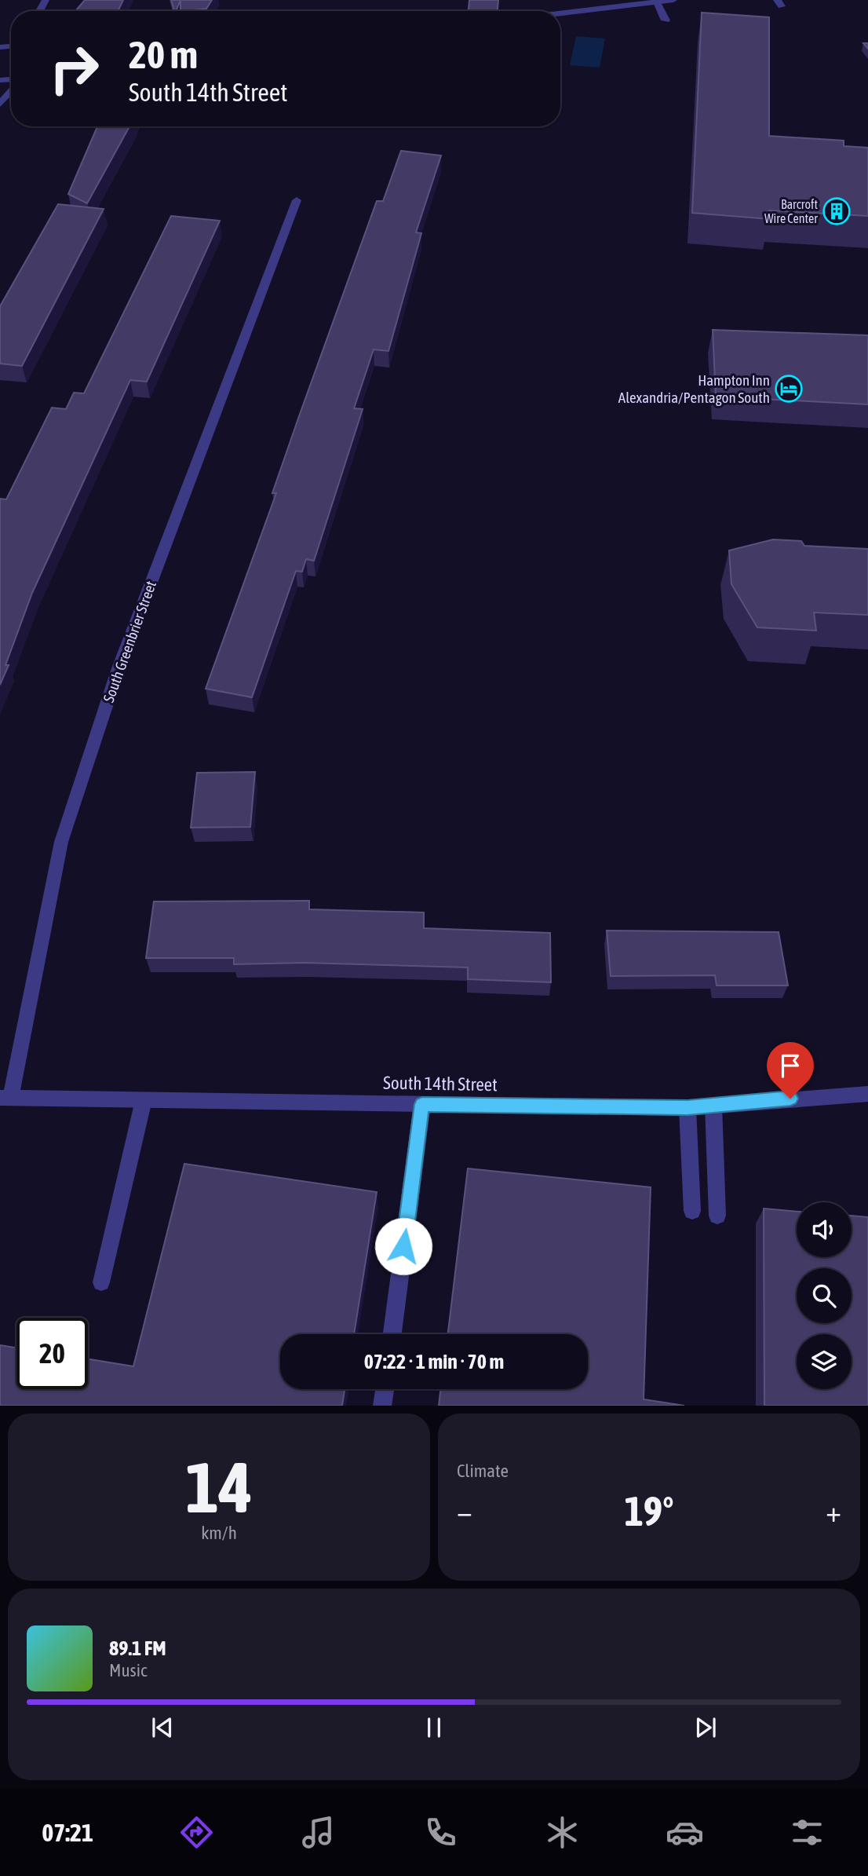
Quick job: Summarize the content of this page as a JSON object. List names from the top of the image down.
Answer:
{
  "streets": {
    "street": ["South Greenbrier Street", "South 14th Street"]
  },
  "crossings": [
    ["South Greenbrier Street", "South 14th Street"]
  ],
  "places": {
    "building": ["Barcroft Wire Center"],
    "hotel": ["Hampton Inn Alexandria/Pentagon South"]
  },
  "page": {
    "turn": ["20 m", "South 14th Street"],
    "limit": "20",
    "trip": "07:22 · 1 min · 70 m",
    "tile": [
      ["14", "km/h"],
      "Climate"
    ],
    "heat": ["−", "19°", "+"],
    "song": ["89.1 FM", "Music"],
    "tabs": "07:21"
  }
}
